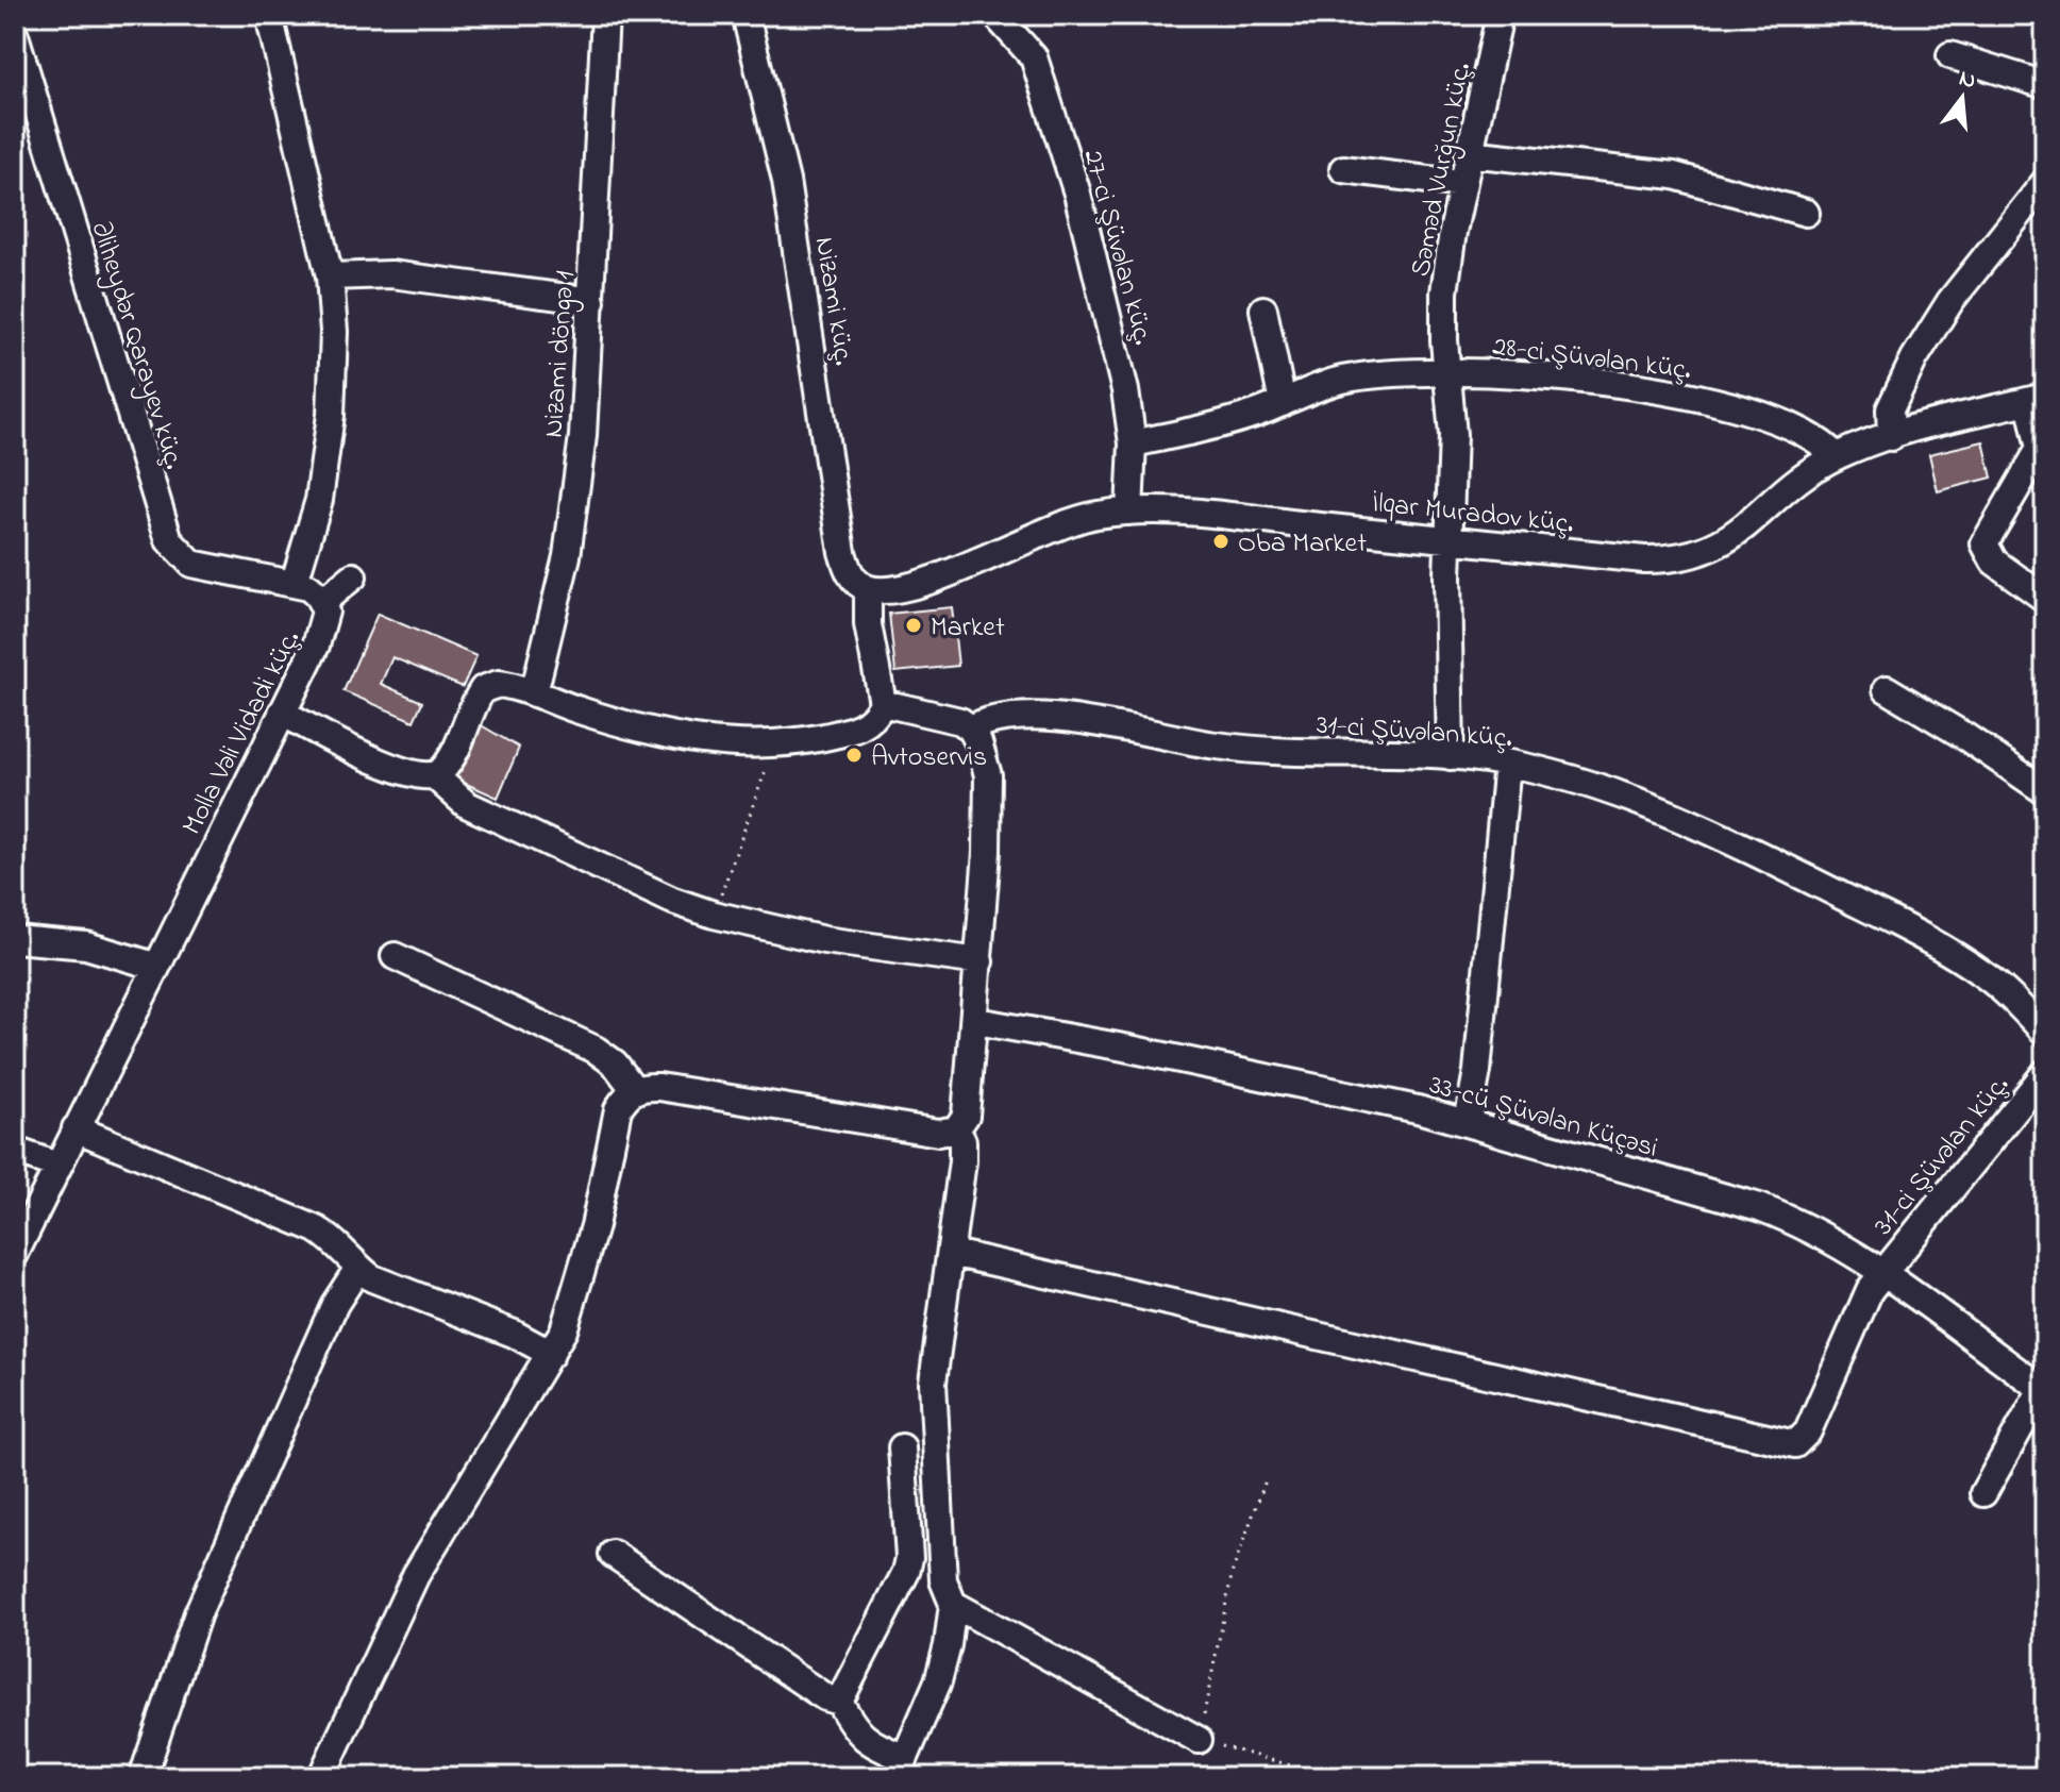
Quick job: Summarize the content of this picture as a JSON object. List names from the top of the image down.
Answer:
{
  "streets": {
    "street": [
      "Səməd Vurğun küç.",
      "27-ci Şüvəlan küç.",
      "Nizami küç.",
      "Əliheydər Qarayev küç.",
      "Nizami döngə 1",
      "28-ci Şüvəlan küç.",
      "İlqar Muradov küç.",
      "31-ci Şüvəlan küç.",
      "Molla Vəli Vidadi küç.",
      "33-cü Şüvəlan Küçəsi"
    ]
  },
  "crossings": [
    ["Səməd Vurğun küç.", "28-ci Şüvəlan küç."],
    ["Səməd Vurğun küç.", "İlqar Muradov küç."],
    ["Səməd Vurğun küç.", "31-ci Şüvəlan küç."],
    ["27-ci Şüvəlan küç.", "28-ci Şüvəlan küç."],
    ["27-ci Şüvəlan küç.", "İlqar Muradov küç."],
    ["Nizami küç.", "İlqar Muradov küç."],
    ["Əliheydər Qarayev küç.", "Molla Vəli Vidadi küç."],
    ["28-ci Şüvəlan küç.", "İlqar Muradov küç."],
    ["31-ci Şüvəlan küç.", "33-cü Şüvəlan Küçəsi"]
  ],
  "places": ["Oba Market", "Market", "Avtoservis"],
  "north": "top"
}
